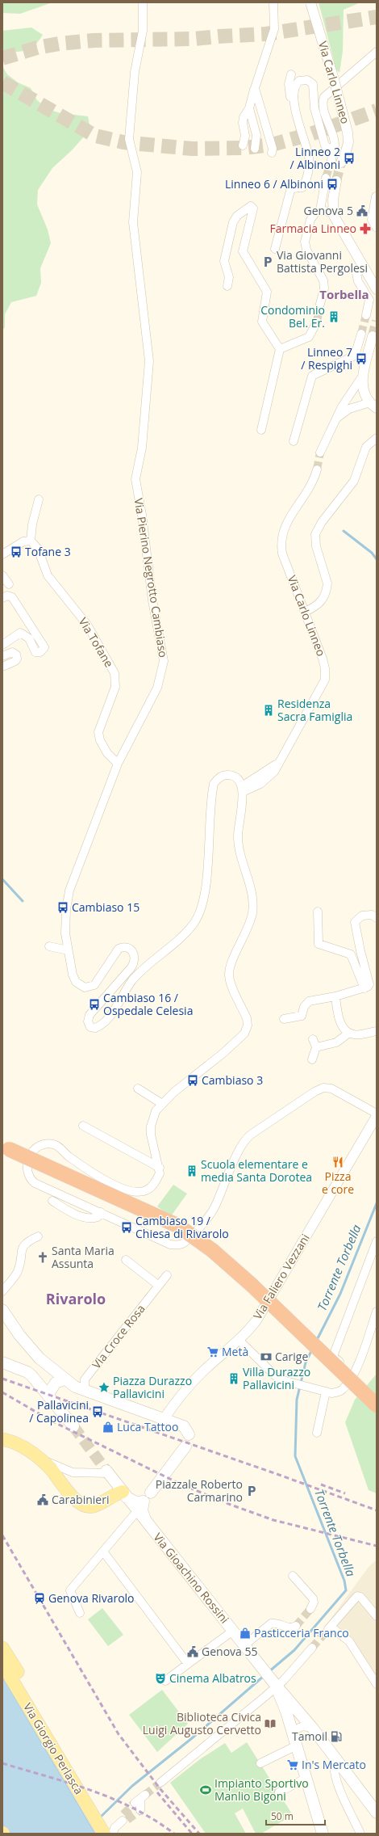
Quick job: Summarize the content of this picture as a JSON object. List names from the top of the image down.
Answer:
{
  "streets": {
    "main road": ["Via Gioachino Rossini", "Via Giorgio Perlasca"],
    "street": [
      "Via Carlo Linneo",
      "Via Pierino Negrotto Cambiaso",
      "Via Tofane",
      "Via Faliero Vezzani",
      "Via Croce Rosa"
    ]
  },
  "crossings": [
    ["Via Carlo Linneo", "Via Pierino Negrotto Cambiaso"],
    ["Via Pierino Negrotto Cambiaso", "Via Tofane"]
  ],
  "districts": ["Torbella", "Rivarolo"],
  "water": ["Torrente Torbella"],
  "places": {
    "bus stop": [
      "Linneo 2 / Albinoni",
      "Linneo 6 / Albinoni",
      "Linneo 7 / Respighi",
      "Tofane 3",
      "Cambiaso 15",
      "Cambiaso 16 / Ospedale Celesia",
      "Cambiaso 3",
      "Cambiaso 19 / Chiesa di Rivarolo",
      "Pallavicini / Capolinea"
    ],
    "public building": ["Genova 5", "Carabinieri", "Genova 55"],
    "pharmacy": ["Farmacia Linneo"],
    "parking": ["Via Giovanni Battista Pergolesi", "Piazzale Roberto Carmarino"],
    "building": [
      "Condominio Bel. Er.",
      "Residenza Sacra Famiglia",
      "Scuola elementare e media Santa Dorotea",
      "Villa Durazzo Pallavicini"
    ],
    "restaurant": ["Pizza e core"],
    "church": ["Santa Maria Assunta"],
    "supermarket": ["Metà", "In's Mercato"],
    "bank": ["Carige"],
    "place": ["Piazza Durazzo Pallavicini"],
    "shop": ["Luca Tattoo", "Pasticceria Franco"],
    "station": ["Genova Rivarolo"],
    "theatre": ["Cinema Albatros"],
    "library": ["Biblioteca Civica Luigi Augusto Cervetto"],
    "fuel station": ["Tamoil"],
    "sports": ["Impianto Sportivo Manlio Bigoni"]
  },
  "scale_bar": "50 m"
}
